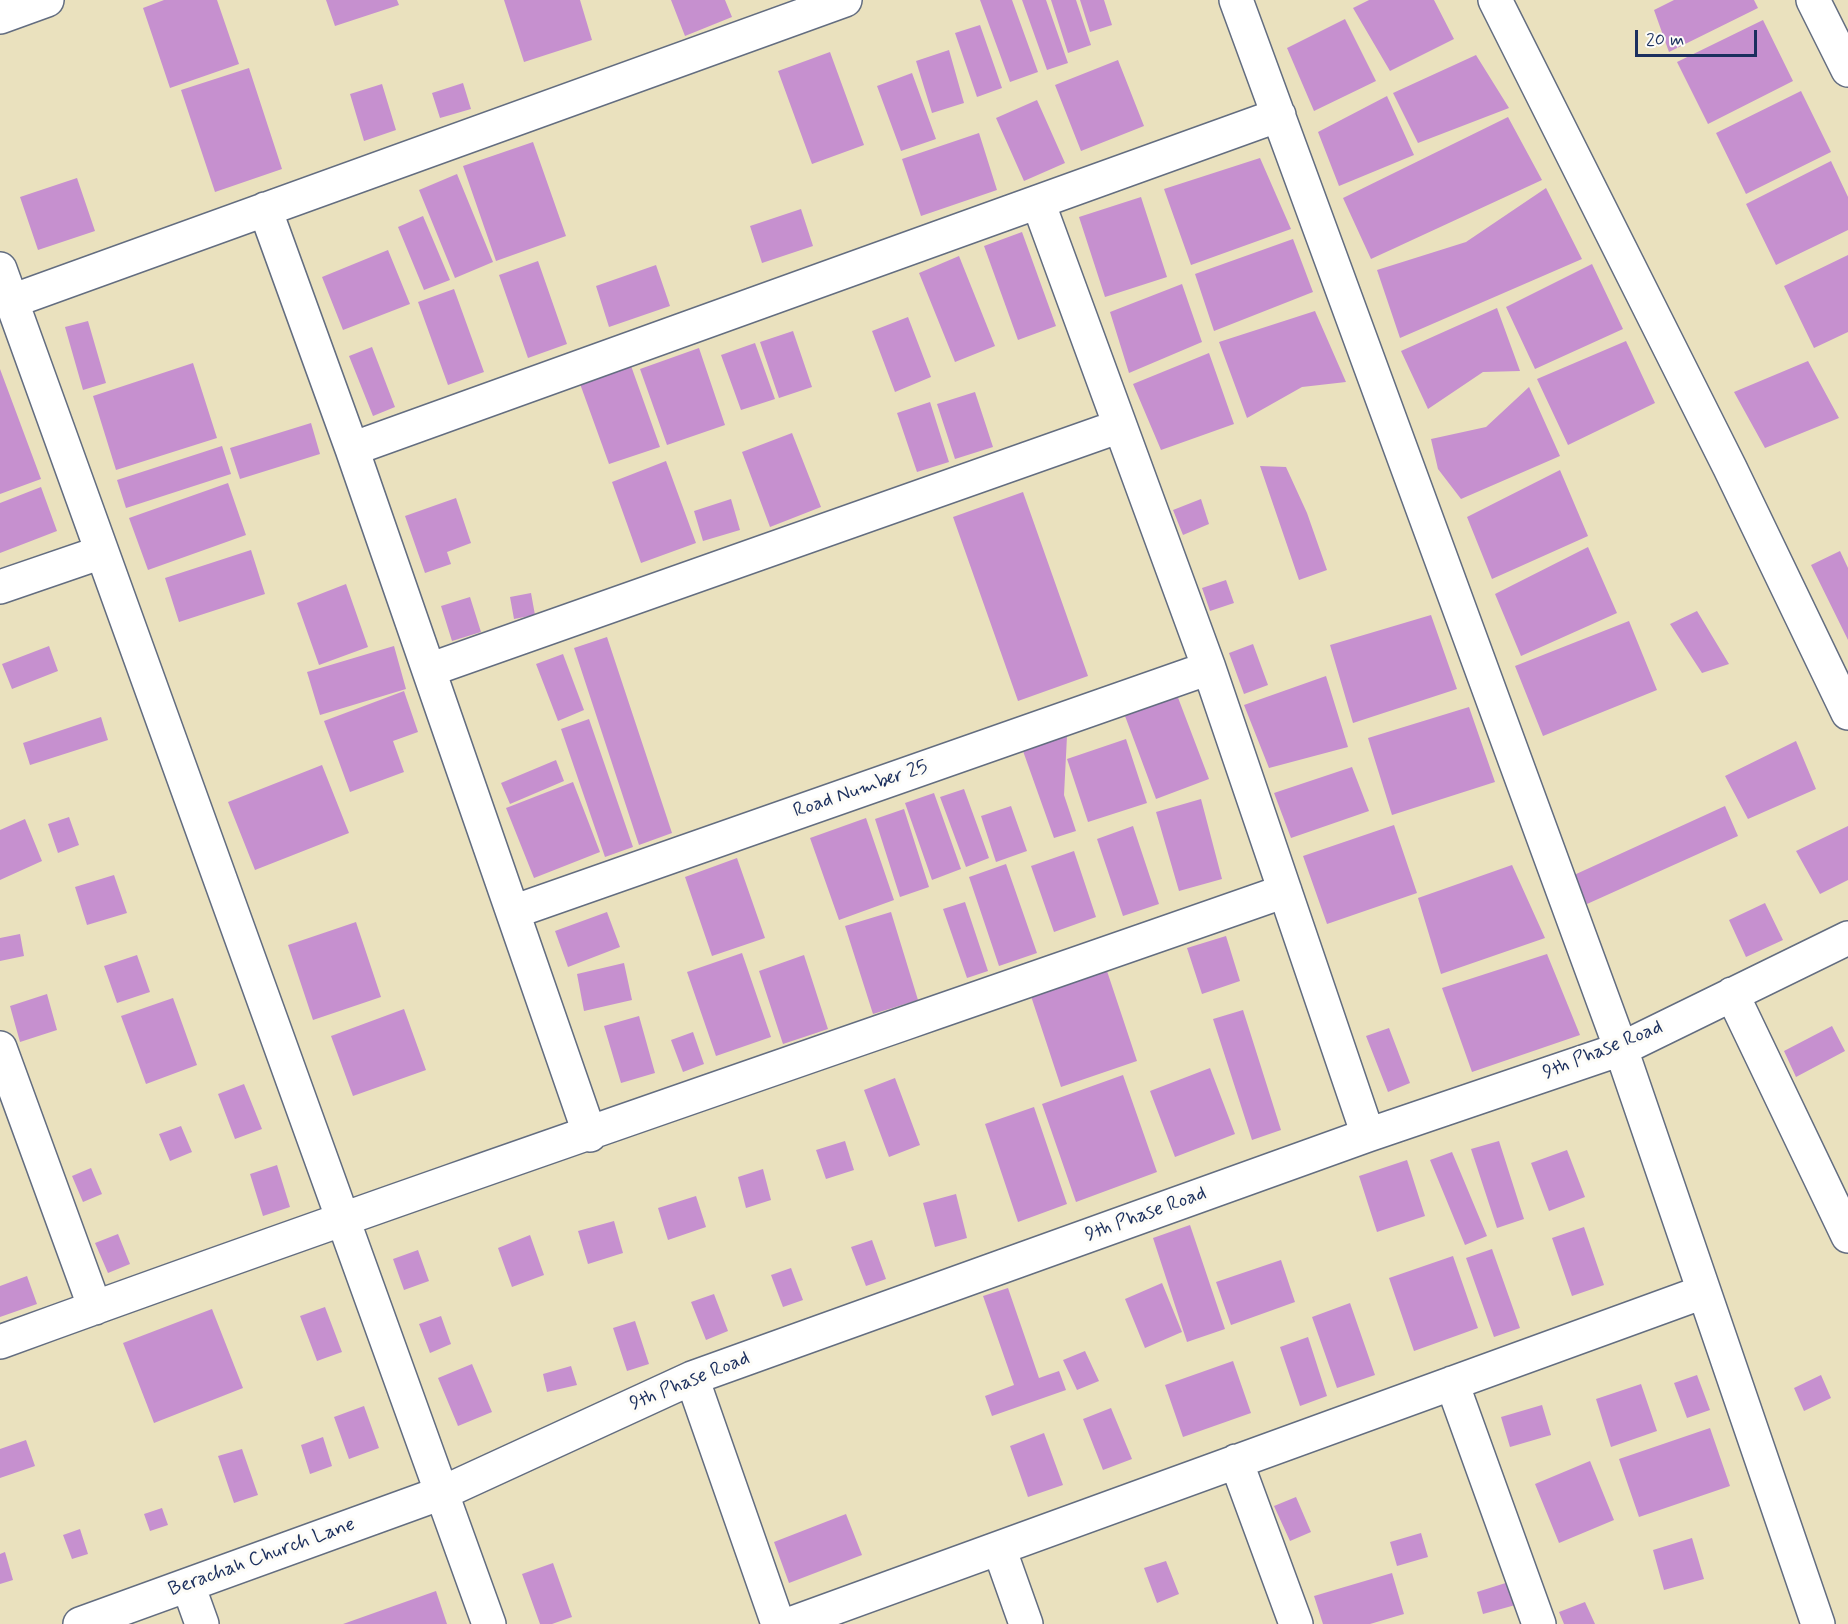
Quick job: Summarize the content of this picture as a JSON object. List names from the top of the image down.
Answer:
{
  "streets": {
    "street": ["Road Number 25", "9th Phase Road", "Berachah Church Lane"]
  },
  "crossings": [
    ["9th Phase Road", "Berachah Church Lane"]
  ],
  "scale_bar": "20 m"
}
